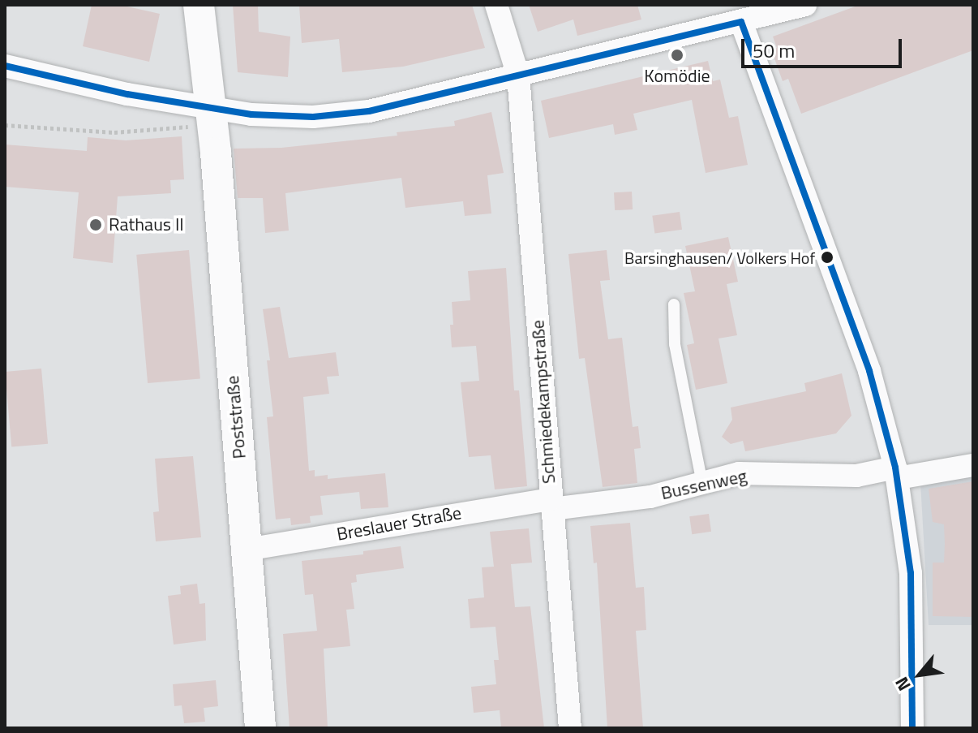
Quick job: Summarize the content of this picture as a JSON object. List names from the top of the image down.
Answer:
{
  "streets": {
    "main road": ["Poststraße"],
    "street": ["Schmiedekampstraße", "Bussenweg", "Breslauer Straße"]
  },
  "crossings": [
    ["Schmiedekampstraße", "Bussenweg"],
    ["Schmiedekampstraße", "Breslauer Straße"],
    ["Poststraße", "Breslauer Straße"],
    ["Bussenweg", "Breslauer Straße"]
  ],
  "places": ["Komödie", "Rathaus II", "Barsinghausen/ Volkers Hof"],
  "scale_bar": "50 m",
  "north": "bottom left"
}
